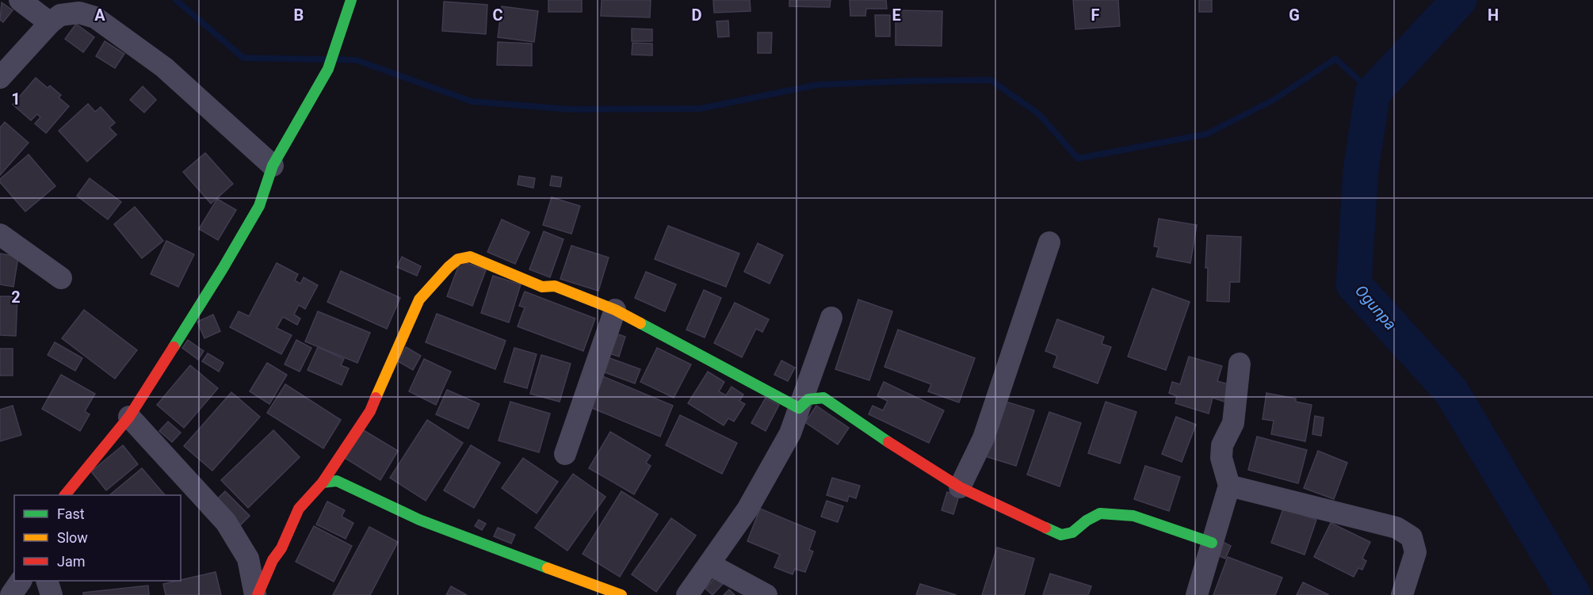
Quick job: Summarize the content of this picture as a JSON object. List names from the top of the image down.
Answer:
{
  "water": ["Ogunpa"],
  "legend": ["Fast", "Slow", "Jam"],
  "grid": {
    "columns": [
      "A",
      "B",
      "C",
      "D",
      "E",
      "F",
      "G",
      "H"
    ],
    "rows": ["1", "2"]
  }
}
